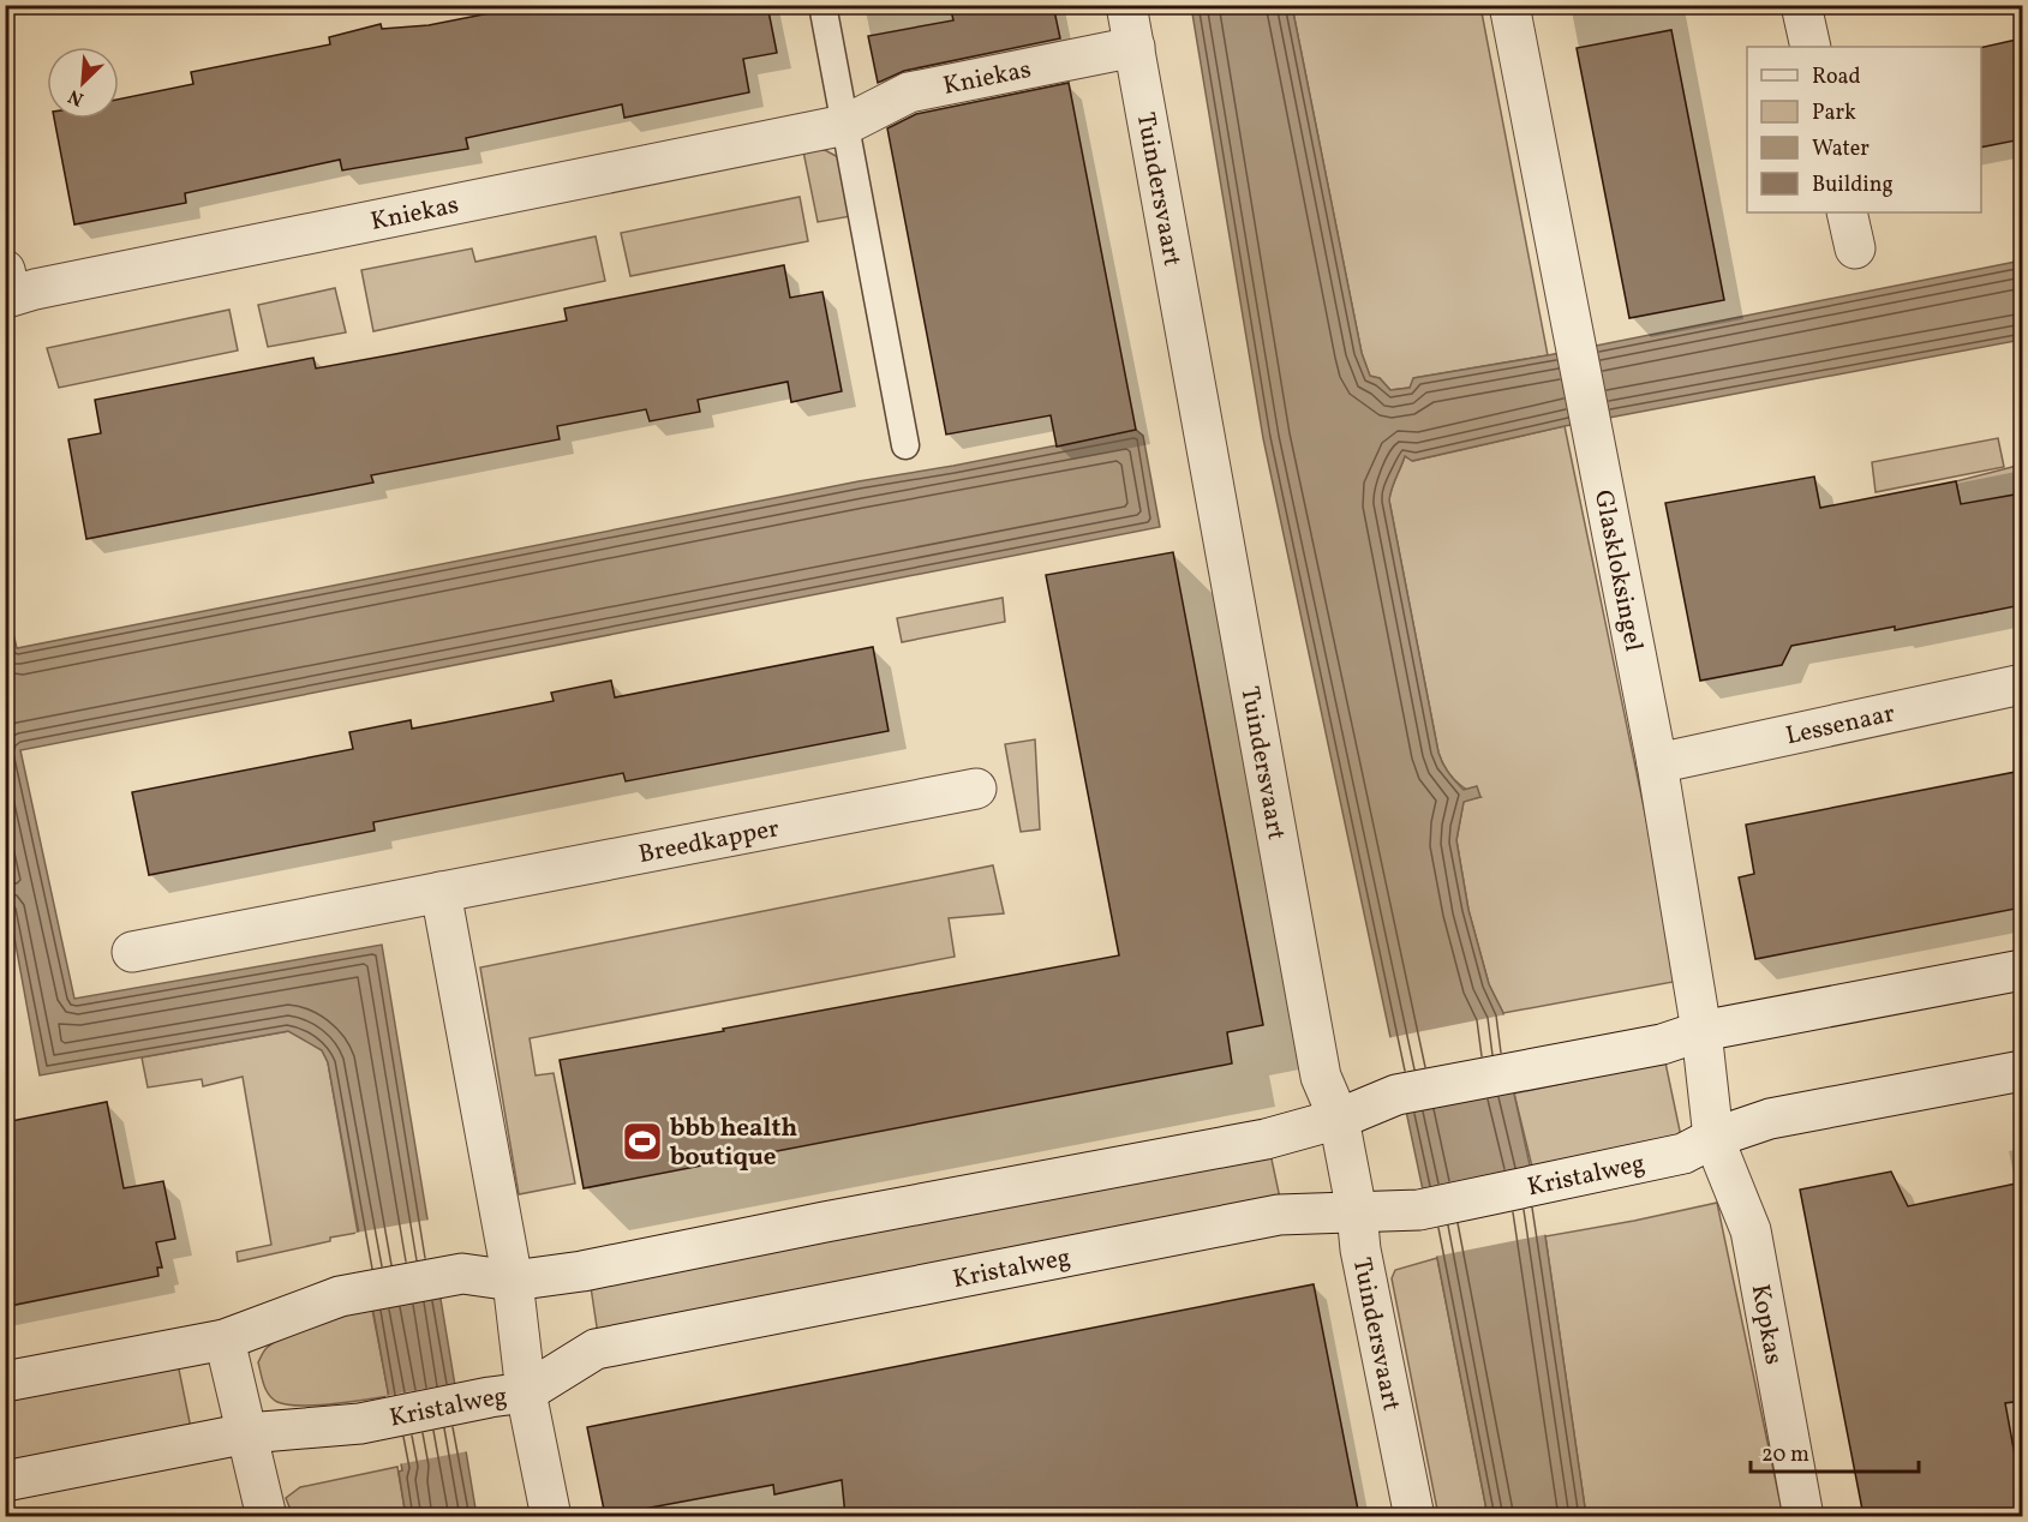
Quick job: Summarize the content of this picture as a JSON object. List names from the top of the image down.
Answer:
{
  "streets": {
    "street": [
      "Kniekas",
      "Tuindersvaart",
      "Glaskloksingel",
      "Lessenaar",
      "Breedkapper",
      "Kristalweg",
      "Kopkas"
    ]
  },
  "crossings": [
    ["Kniekas", "Tuindersvaart"],
    ["Tuindersvaart", "Kristalweg"],
    ["Glaskloksingel", "Lessenaar"],
    ["Glaskloksingel", "Kristalweg"],
    ["Glaskloksingel", "Kopkas"],
    ["Kristalweg", "Kopkas"]
  ],
  "places": {
    "sports": ["bbb health boutique"]
  },
  "legend": [
    "Road",
    "Park",
    "Water",
    "Building"
  ],
  "scale_bar": "20 m",
  "north": "bottom left"
}
